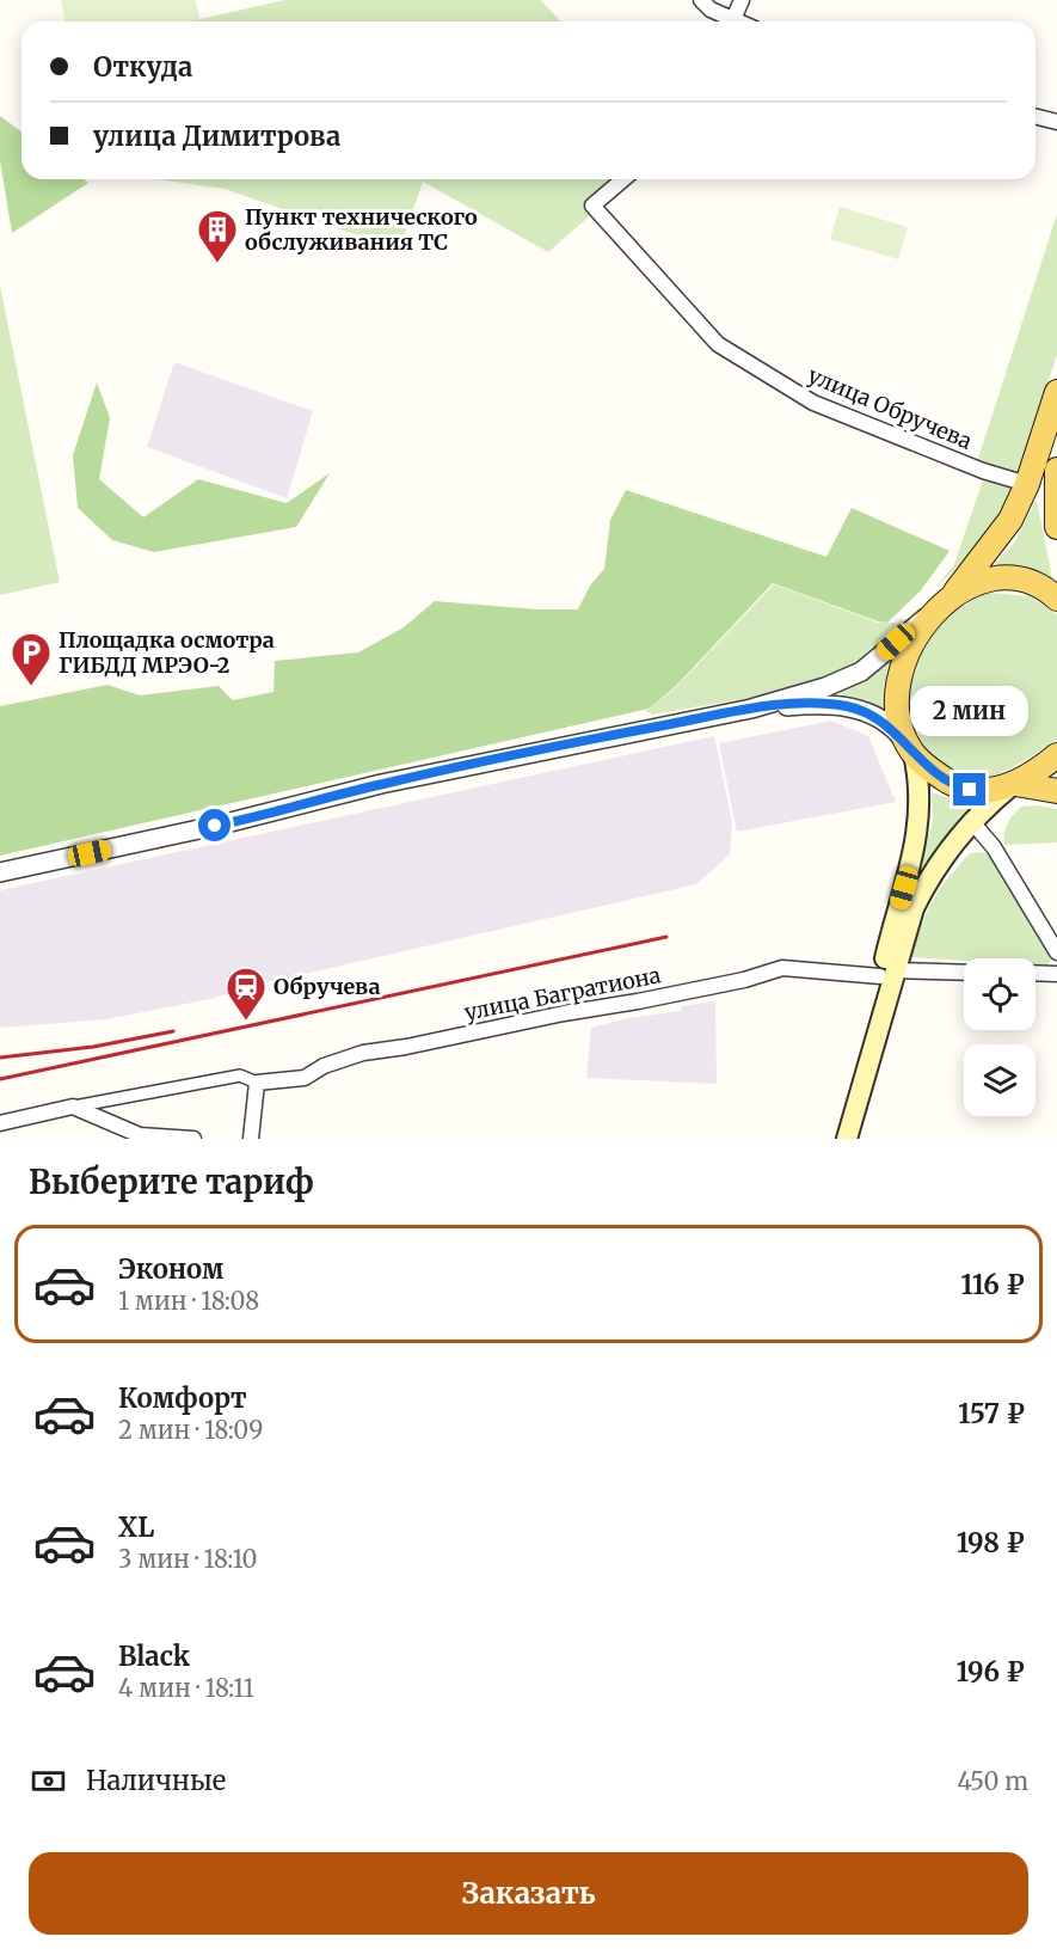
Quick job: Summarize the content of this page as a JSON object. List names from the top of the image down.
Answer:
{
  "streets": {
    "street": ["улица Обручева", "улица Багратиона"]
  },
  "places": {
    "building": ["Пункт технического обслуживания ТС"],
    "parking": ["Площадка осмотра ГИБДД МРЭО-2"],
    "station": ["Обручева"]
  },
  "page": {
    "banner": ["Откуда", "улица Димитрова"],
    "bubble": "2 мин",
    "heading": "Выберите тариф",
    "list": [
      {
        "name": "Эконом",
        "note": "1 мин · 18:08",
        "value": "116 ₽"
      },
      {
        "name": "Комфорт",
        "note": "2 мин · 18:09",
        "value": "157 ₽"
      },
      {
        "name": "XL",
        "note": "3 мин · 18:10",
        "value": "198 ₽"
      },
      {
        "name": "Black",
        "note": "4 мин · 18:11",
        "value": "196 ₽"
      }
    ],
    "pay": ["Наличные", "450 m"],
    "buttons": "Заказать"
  }
}
